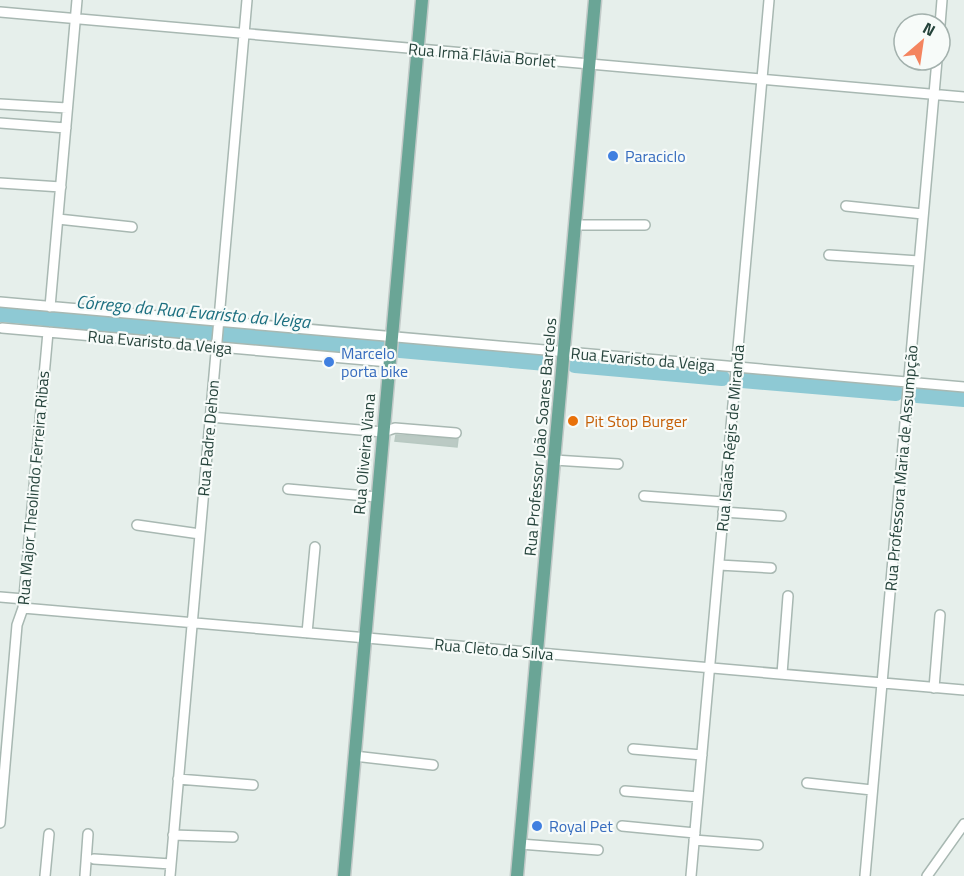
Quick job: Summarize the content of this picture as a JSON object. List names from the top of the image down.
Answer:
{
  "streets": {
    "main road": ["Rua Professor João Soares Barcelos", "Rua Oliveira Viana"],
    "street": [
      "Rua Irmã Flávia Borlet",
      "Rua Evaristo da Veiga",
      "Rua Padre Dehon",
      "Rua Isaías Régis de Miranda",
      "Rua Professora Maria de Assumpção",
      "Rua Major Theolindo Ferreira Ribas",
      "Rua Cleto da Silva"
    ]
  },
  "crossings": [
    ["Rua Irmã Flávia Borlet", "Rua Professor João Soares Barcelos"],
    ["Rua Irmã Flávia Borlet", "Rua Padre Dehon"],
    ["Rua Irmã Flávia Borlet", "Rua Isaías Régis de Miranda"],
    ["Rua Irmã Flávia Borlet", "Rua Oliveira Viana"],
    ["Rua Irmã Flávia Borlet", "Rua Professora Maria de Assumpção"],
    ["Rua Evaristo da Veiga", "Rua Professor João Soares Barcelos"],
    ["Rua Evaristo da Veiga", "Rua Padre Dehon"],
    ["Rua Evaristo da Veiga", "Rua Isaías Régis de Miranda"],
    ["Rua Evaristo da Veiga", "Rua Oliveira Viana"],
    ["Rua Evaristo da Veiga", "Rua Professora Maria de Assumpção"],
    ["Rua Evaristo da Veiga", "Rua Major Theolindo Ferreira Ribas"],
    ["Rua Professor João Soares Barcelos", "Rua Cleto da Silva"],
    ["Rua Padre Dehon", "Rua Cleto da Silva"],
    ["Rua Isaías Régis de Miranda", "Rua Cleto da Silva"],
    ["Rua Oliveira Viana", "Rua Cleto da Silva"],
    ["Rua Professora Maria de Assumpção", "Rua Cleto da Silva"],
    ["Rua Major Theolindo Ferreira Ribas", "Rua Cleto da Silva"]
  ],
  "water": ["Córrego da Rua Evaristo da Veiga"],
  "places": [
    "Paraciclo",
    "Marcelo porta bike",
    "Pit Stop Burger",
    "Royal Pet"
  ],
  "north": "top right"
}
